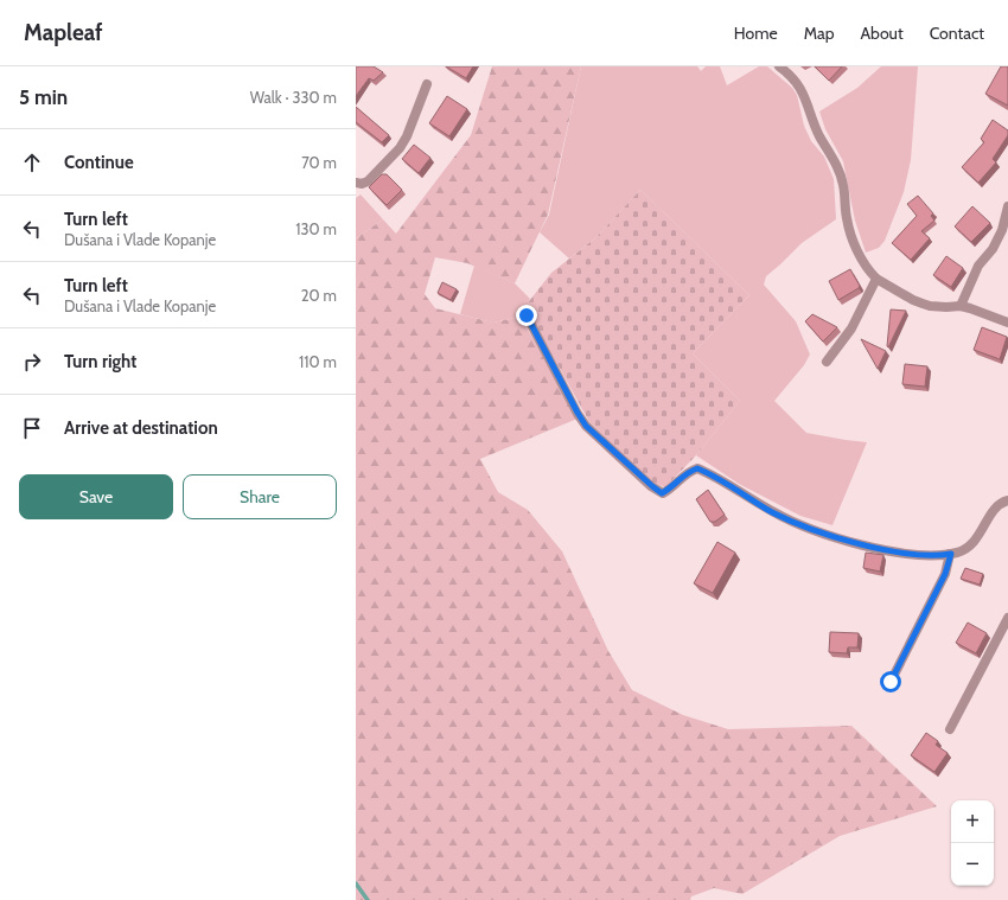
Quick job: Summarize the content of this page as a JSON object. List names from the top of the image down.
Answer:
{
  "page": {
    "header": "Mapleaf",
    "nav": [
      "Home",
      "Map",
      "About",
      "Contact"
    ],
    "heading": ["5 min", "Walk · 330 m"],
    "list": [
      ["Continue", "70 m"],
      ["Turn left", "Dušana i Vlade Kopanje", "130 m"],
      ["Turn left", "Dušana i Vlade Kopanje", "20 m"],
      ["Turn right", "110 m"],
      "Arrive at destination"
    ],
    "buttons": ["Save", "Share"],
    "map_buttons": ["+", "−"]
  }
}
